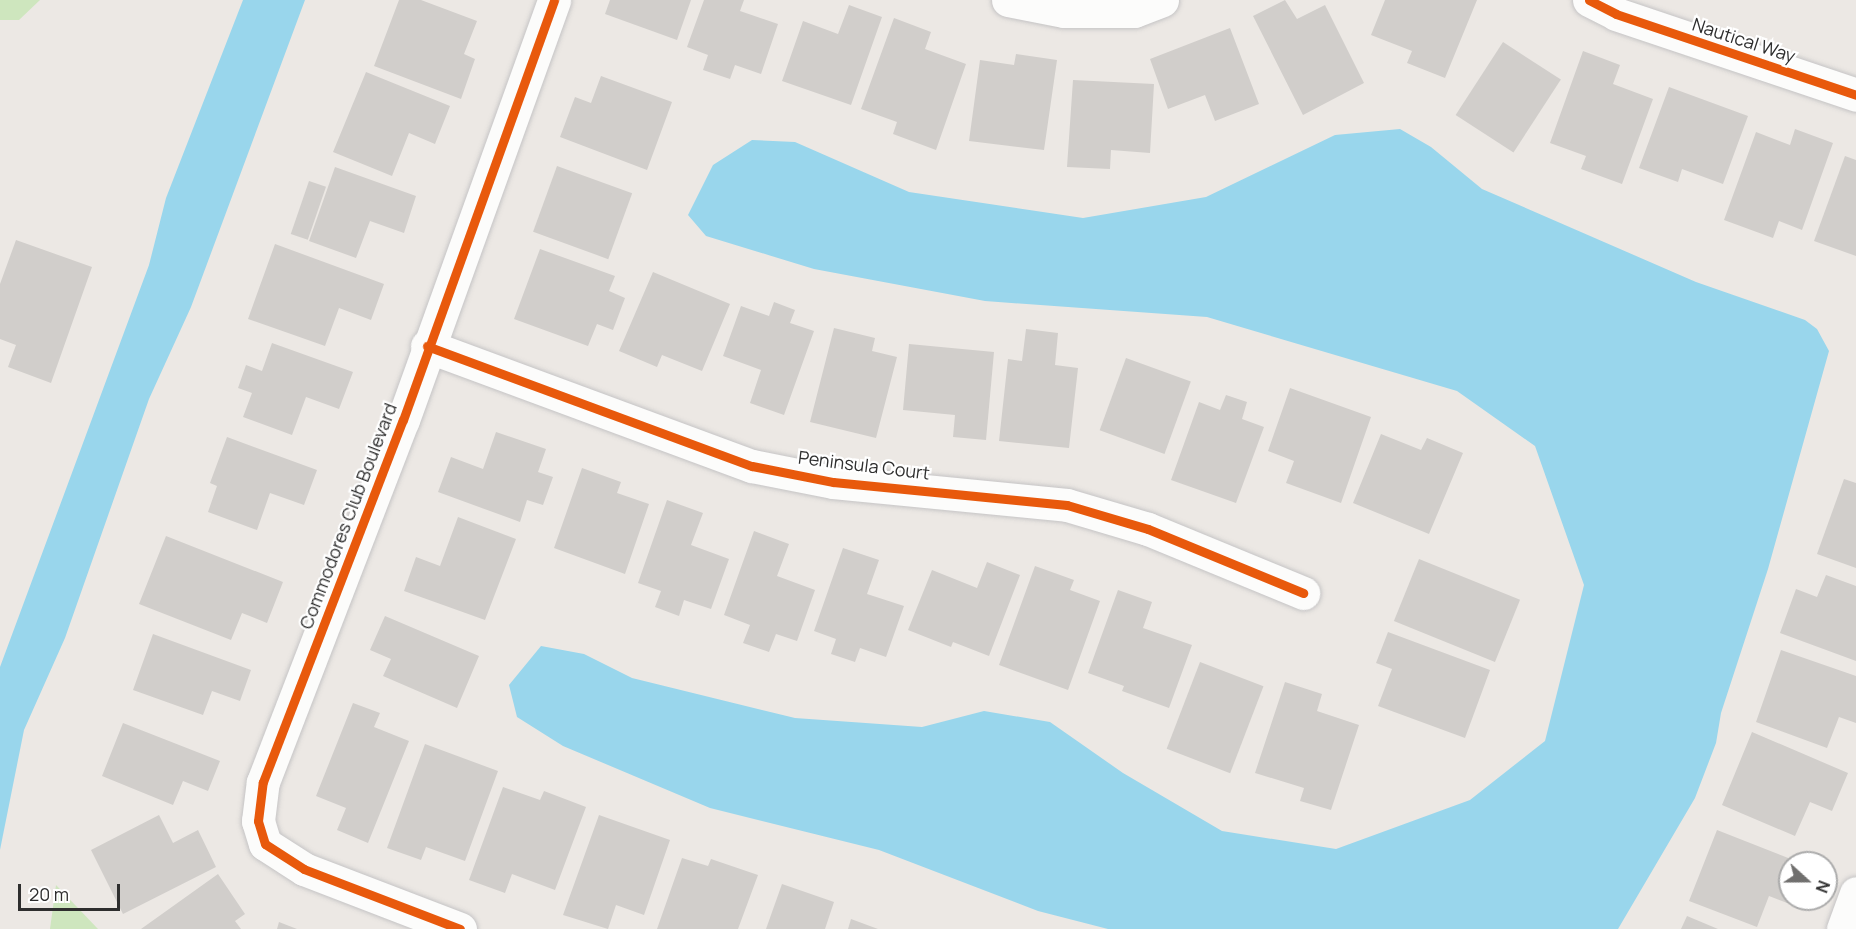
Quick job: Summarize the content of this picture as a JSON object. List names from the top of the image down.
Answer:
{
  "streets": {
    "street": ["Nautical Way", "Peninsula Court", "Commodores Club Boulevard"]
  },
  "crossings": [
    ["Peninsula Court", "Commodores Club Boulevard"]
  ],
  "scale_bar": "20 m",
  "north": "right"
}
